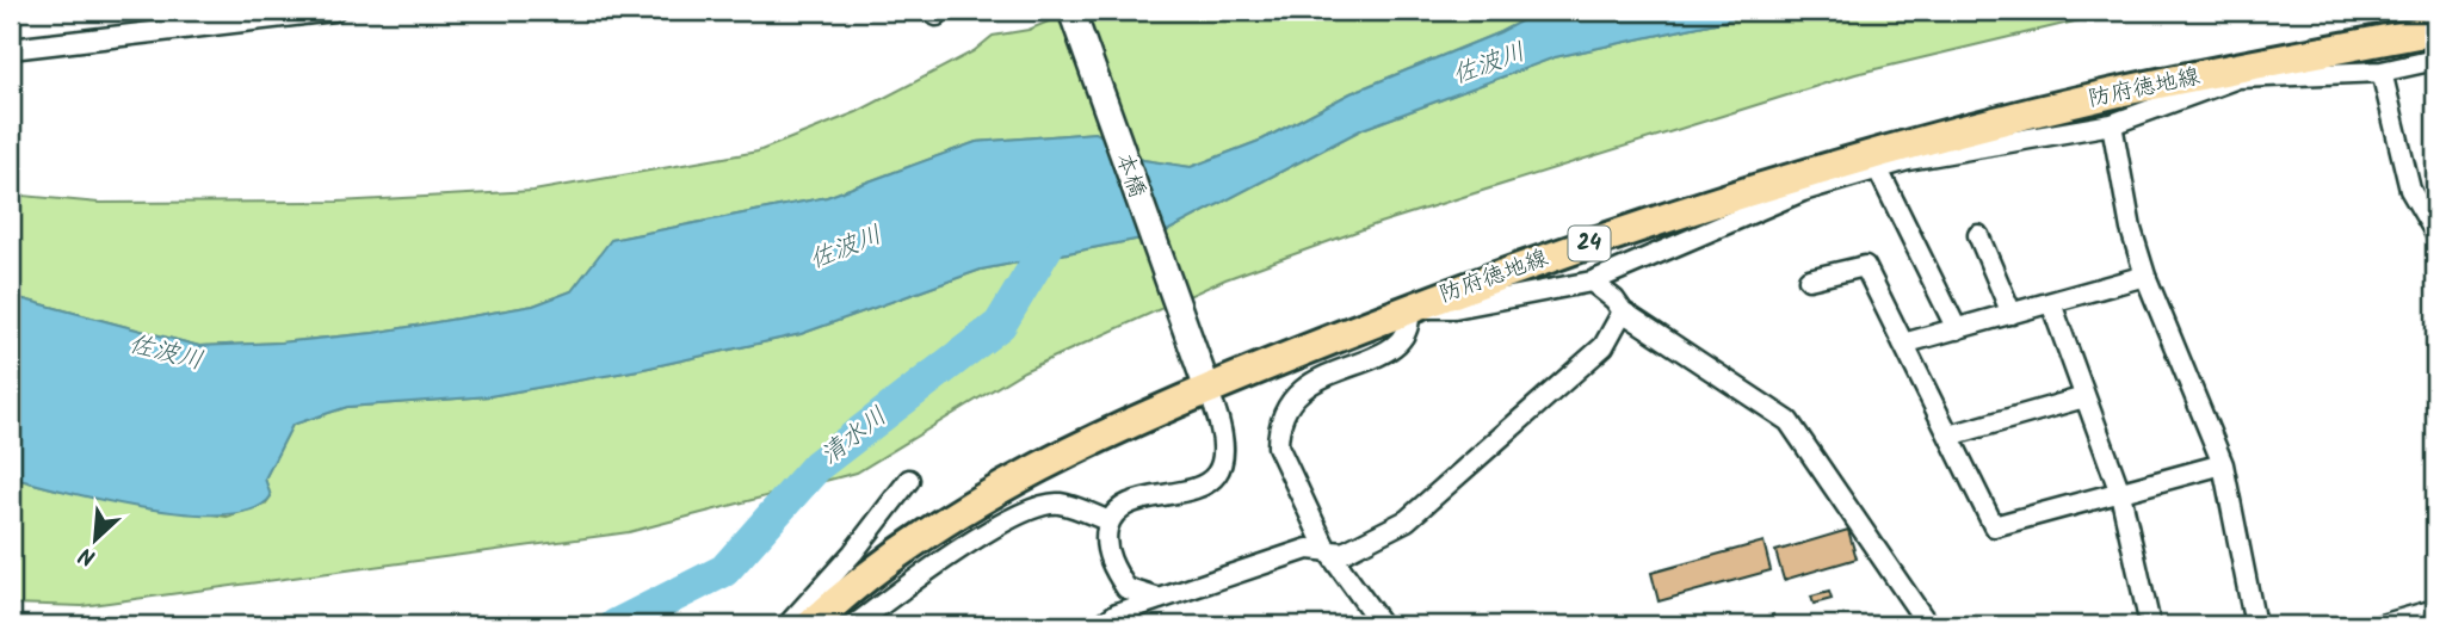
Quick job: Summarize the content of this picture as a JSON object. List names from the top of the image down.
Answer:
{
  "streets": {
    "main road": ["防府徳地線", "24"],
    "street": ["本橋"]
  },
  "crossings": [
    ["防府徳地線", "本橋"]
  ],
  "water": ["佐波川", "清水川"],
  "north": "bottom left"
}
